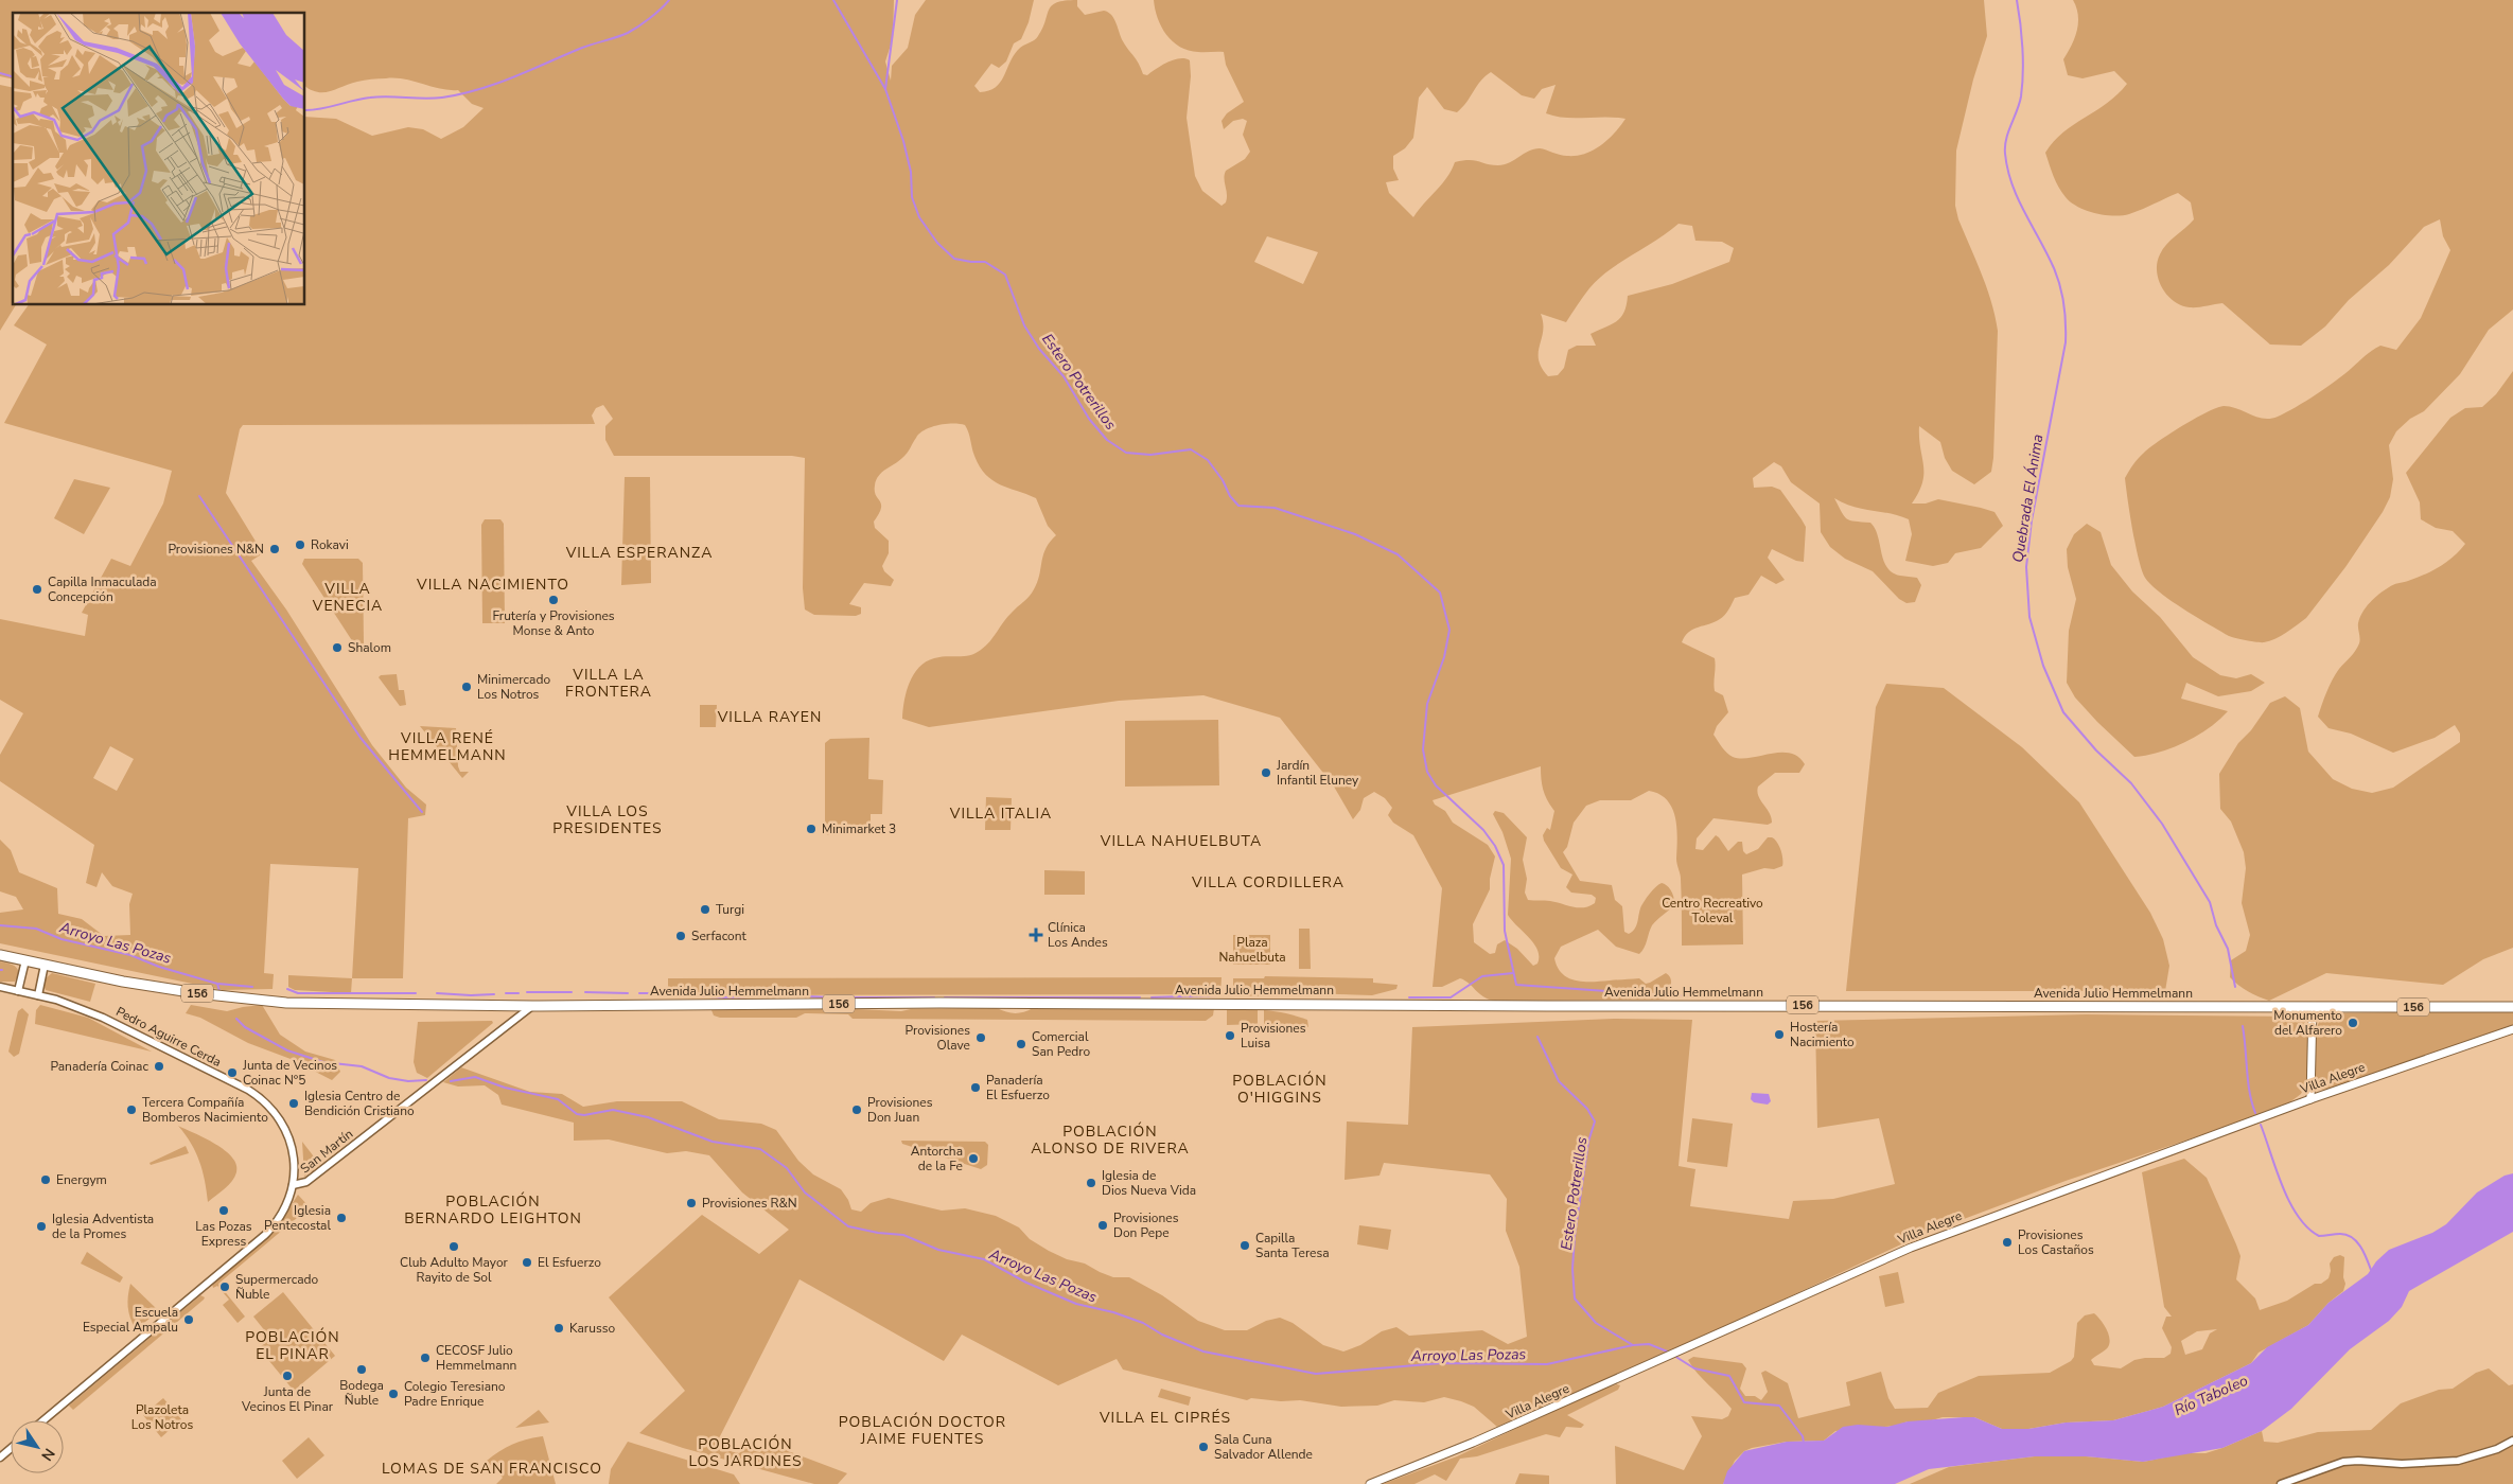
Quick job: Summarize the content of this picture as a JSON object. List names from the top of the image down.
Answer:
{
  "streets": {
    "highway": ["Avenida Julio Hemmelmann", "156"],
    "main road": ["Villa Alegre"],
    "street": ["Pedro Aguirre Cerda", "San Martín"]
  },
  "crossings": [
    ["Avenida Julio Hemmelmann", "San Martín"],
    ["Pedro Aguirre Cerda", "San Martín"]
  ],
  "districts": [
    "VILLA ESPERANZA",
    "VILLA NACIMIENTO",
    "VILLA VENECIA",
    "VILLA LA FRONTERA",
    "VILLA RAYEN",
    "VILLA RENÉ HEMMELMANN",
    "VILLA LOS PRESIDENTES",
    "VILLA ITALIA",
    "VILLA NAHUELBUTA",
    "VILLA CORDILLERA",
    "POBLACIÓN O'HIGGINS",
    "POBLACIÓN ALONSO DE RIVERA",
    "POBLACIÓN BERNARDO LEIGHTON",
    "POBLACIÓN EL PINAR",
    "VILLA EL CIPRÉS",
    "POBLACIÓN DOCTOR JAIME FUENTES",
    "POBLACIÓN LOS JARDINES",
    "LOMAS DE SAN FRANCISCO"
  ],
  "water": [
    "Estero Potrerillos",
    "Quebrada El Ánima",
    "Arroyo Las Pozas",
    "Río Taboleo"
  ],
  "parks": ["Centro Recreativo Toleval", "Plaza Nahuelbuta", "Plazoleta Los Notros"],
  "places": {
    "other": [
      "Rokavi",
      "Provisiones N&N",
      "Capilla Inmaculada Concepción",
      "Frutería y Provisiones Monse & Anto",
      "Shalom",
      "Minimercado Los Notros",
      "Jardín Infantil Eluney",
      "Minimarket 3",
      "Turgi",
      "Serfacont",
      "Monumento del Alfarero",
      "Hostería Nacimiento",
      "Provisiones Luisa",
      "Provisiones Olave",
      "Comercial San Pedro",
      "Panadería Coinac",
      "Junta de Vecinos Coinac N°5",
      "Panadería El Esfuerzo",
      "Iglesia Centro de Bendición Cristiano",
      "Tercera Compañía Bomberos Nacimiento",
      "Provisiones Don Juan",
      "Antorcha de la Fe",
      "Energym",
      "Iglesia de Dios Nueva Vida",
      "Provisiones R&N",
      "Las Pozas Express",
      "Iglesia Pentecostal",
      "Provisiones Don Pepe",
      "Iglesia Adventista de la Promes",
      "Provisiones Los Castaños",
      "Capilla Santa Teresa",
      "Club Adulto Mayor Rayito de Sol",
      "El Esfuerzo",
      "Supermercado Ñuble",
      "Escuela Especial Ampalu",
      "Karusso",
      "CECOSF Julio Hemmelmann",
      "Bodega Ñuble",
      "Junta de Vecinos El Pinar",
      "Colegio Teresiano Padre Enrique",
      "Sala Cuna Salvador Allende"
    ],
    "health": ["Clínica Los Andes"]
  },
  "north": "bottom right"
}
